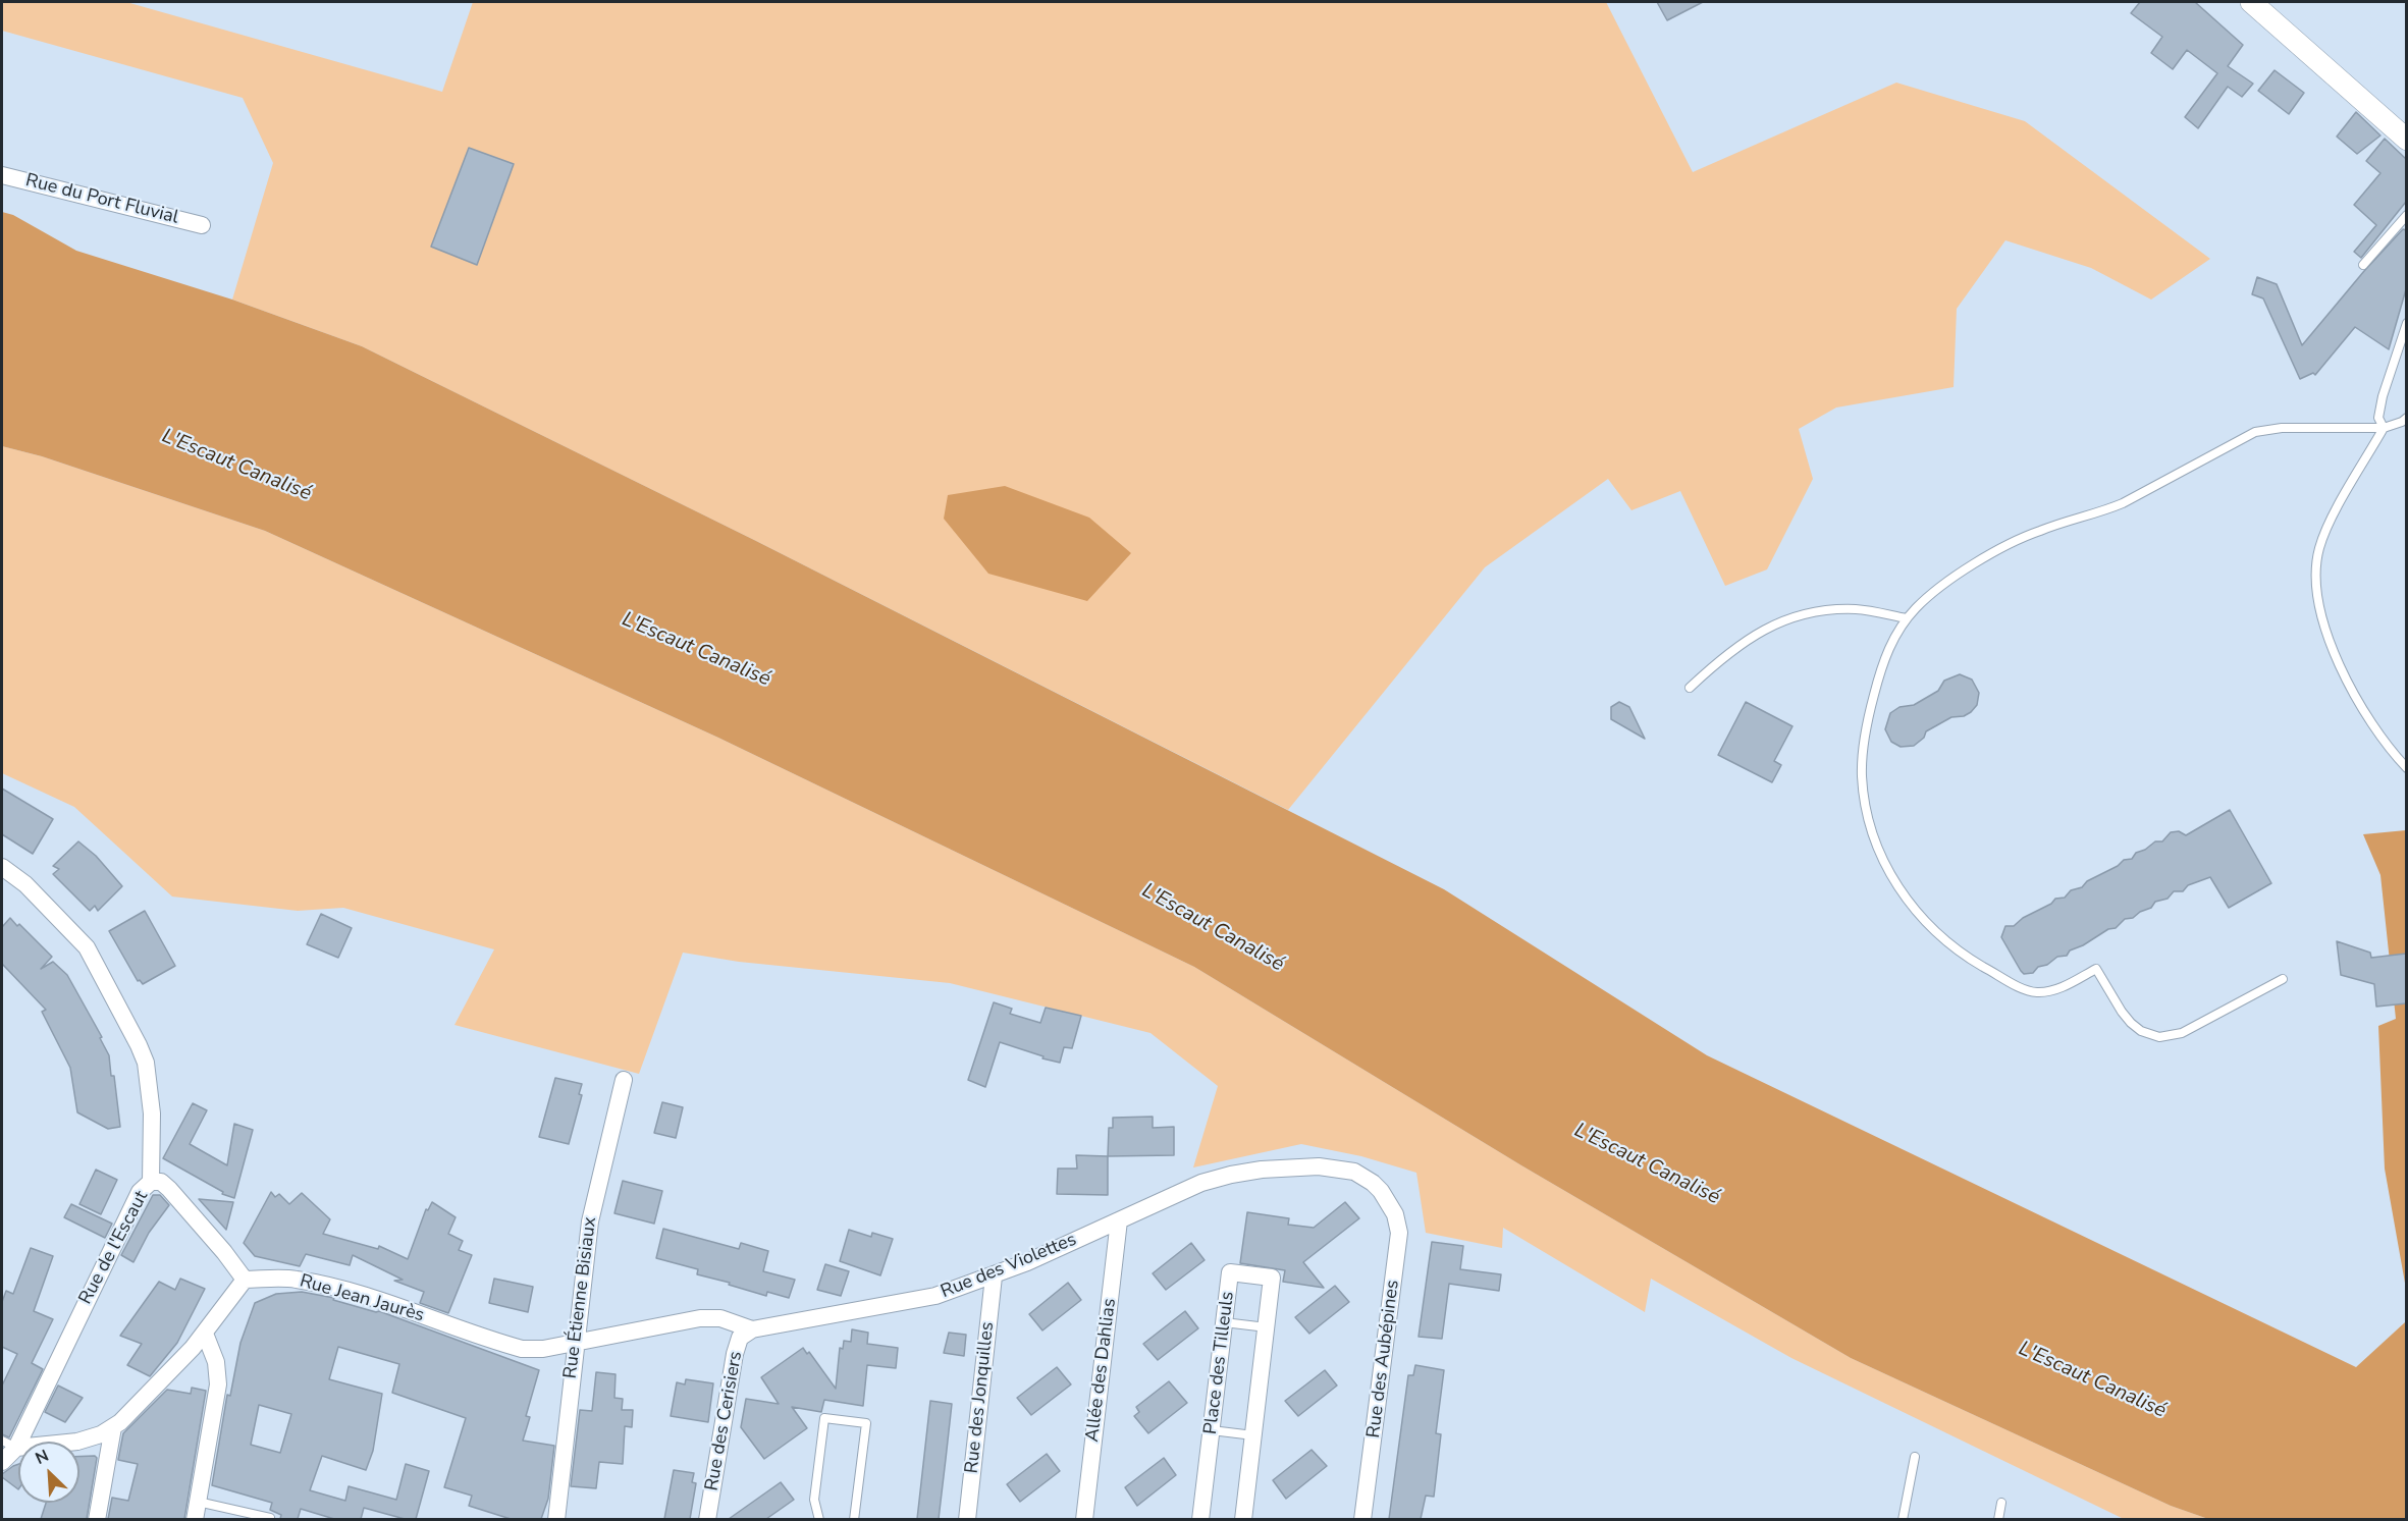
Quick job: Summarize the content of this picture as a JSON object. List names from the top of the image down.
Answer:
{
  "streets": {
    "street": [
      "Rue du Port Fluvial",
      "Rue de l'Escaut",
      "Rue des Violettes",
      "Rue Étienne Bisiaux",
      "Rue Jean Jaurès",
      "Rue des Aubépines",
      "Place des Tilleuls",
      "Allée des Dahlias",
      "Rue des Jonquilles",
      "Rue des Cerisiers"
    ]
  },
  "crossings": [
    ["Rue des Violettes", "Rue Étienne Bisiaux"],
    ["Rue des Violettes", "Rue Jean Jaurès"],
    ["Rue des Violettes", "Rue des Aubépines"],
    ["Rue des Violettes", "Allée des Dahlias"],
    ["Rue des Violettes", "Rue des Jonquilles"],
    ["Rue des Violettes", "Rue des Cerisiers"],
    ["Rue Étienne Bisiaux", "Rue Jean Jaurès"]
  ],
  "water": ["L'Escaut Canalisé"],
  "north": "top left"
}
